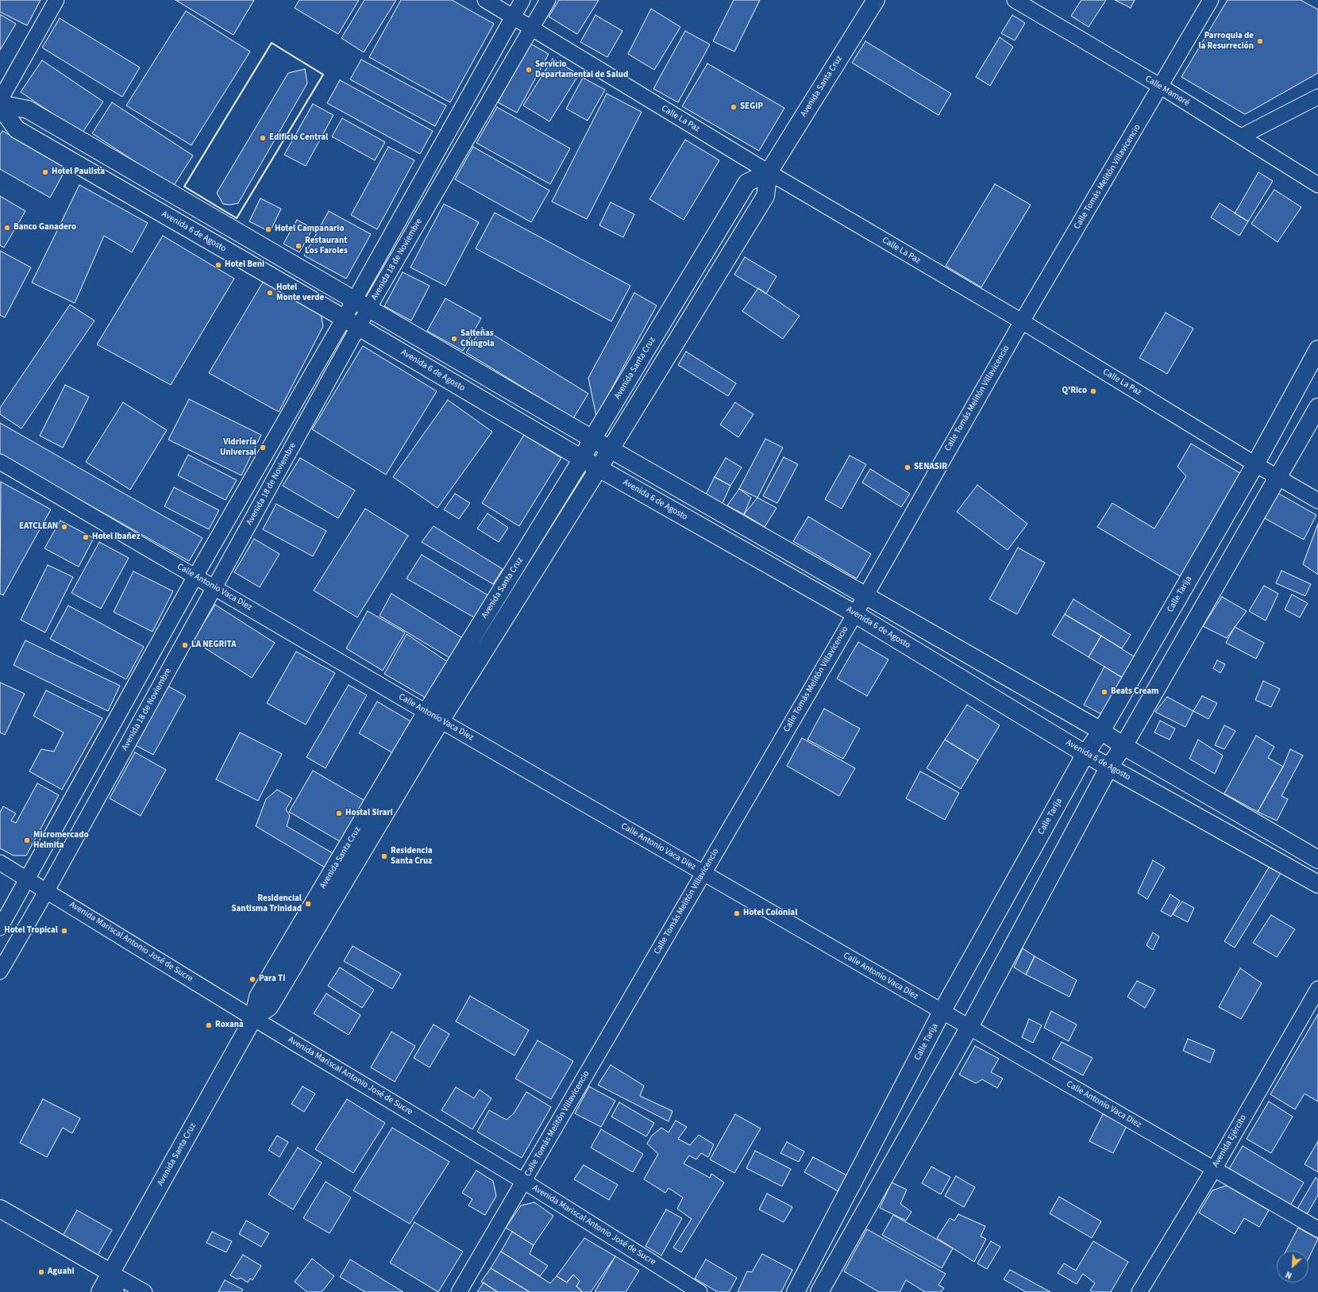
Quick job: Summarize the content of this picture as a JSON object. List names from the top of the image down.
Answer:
{
  "streets": {
    "main road": ["Avenida Santa Cruz", "Avenida 6 de Agosto", "Calle Tarija"],
    "street": [
      "Calle Mamoré",
      "Calle La Paz",
      "Calle Tomás Melitón Villavicencio",
      "Avenida 18 de Noviembre",
      "Calle Antonio Vaca Diez",
      "Avenida Mariscal Antonio José de Sucre",
      "Avenida Ejército"
    ]
  },
  "crossings": [
    ["Avenida Santa Cruz", "Calle La Paz"],
    ["Avenida Santa Cruz", "Avenida 6 de Agosto"],
    ["Avenida Santa Cruz", "Calle Antonio Vaca Diez"],
    ["Avenida Santa Cruz", "Avenida Mariscal Antonio José de Sucre"],
    ["Calle Mamoré", "Calle Tomás Melitón Villavicencio"],
    ["Calle La Paz", "Calle Tomás Melitón Villavicencio"],
    ["Calle La Paz", "Avenida 18 de Noviembre"],
    ["Calle La Paz", "Calle Tarija"],
    ["Calle Tomás Melitón Villavicencio", "Avenida 6 de Agosto"],
    ["Calle Tomás Melitón Villavicencio", "Calle Antonio Vaca Diez"],
    ["Calle Tomás Melitón Villavicencio", "Avenida Mariscal Antonio José de Sucre"],
    ["Avenida 6 de Agosto", "Avenida 18 de Noviembre"],
    ["Avenida 6 de Agosto", "Calle Tarija"],
    ["Avenida 18 de Noviembre", "Calle Antonio Vaca Diez"],
    ["Avenida 18 de Noviembre", "Avenida Mariscal Antonio José de Sucre"],
    ["Calle Antonio Vaca Diez", "Calle Tarija"],
    ["Calle Antonio Vaca Diez", "Avenida Ejército"]
  ],
  "places": [
    "Parroquia de la Resurreción",
    "Servicio Departamental de Salud",
    "SEGIP",
    "Edificio Central",
    "Hotel Paulista",
    "Banco Ganadero",
    "Hotel Campanario",
    "Restaurant Los Faroles",
    "Hotel Beni",
    "Hotel Monte verde",
    "Salteñas Chingola",
    "Q'Rico",
    "Vidriería Universal",
    "SENASIR",
    "EATCLEAN",
    "Hotel Ibañez",
    "LA NEGRITA",
    "Beats Cream",
    "Hostal Sirari",
    "Micromercado Helmita",
    "Residencia Santa Cruz",
    "Residencial Santisma Trinidad",
    "Hotel Colonial",
    "Hotel Tropical",
    "Para Ti",
    "Roxana",
    "Aguahi"
  ],
  "north": "bottom left"
}
